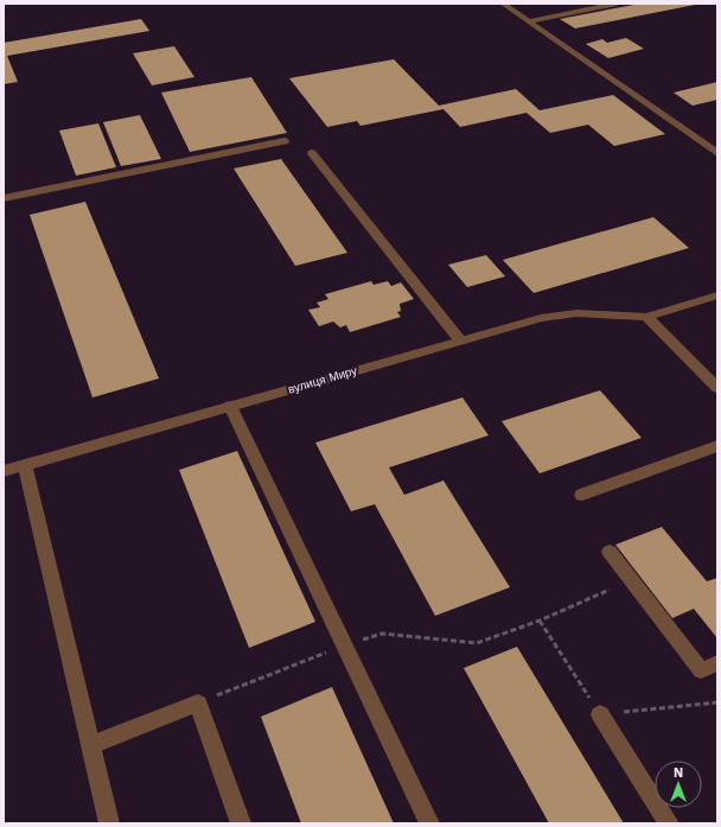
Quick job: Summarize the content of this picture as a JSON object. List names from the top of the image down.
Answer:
{
  "streets": {
    "street": ["вулиця Миру"]
  },
  "north": "top"
}
